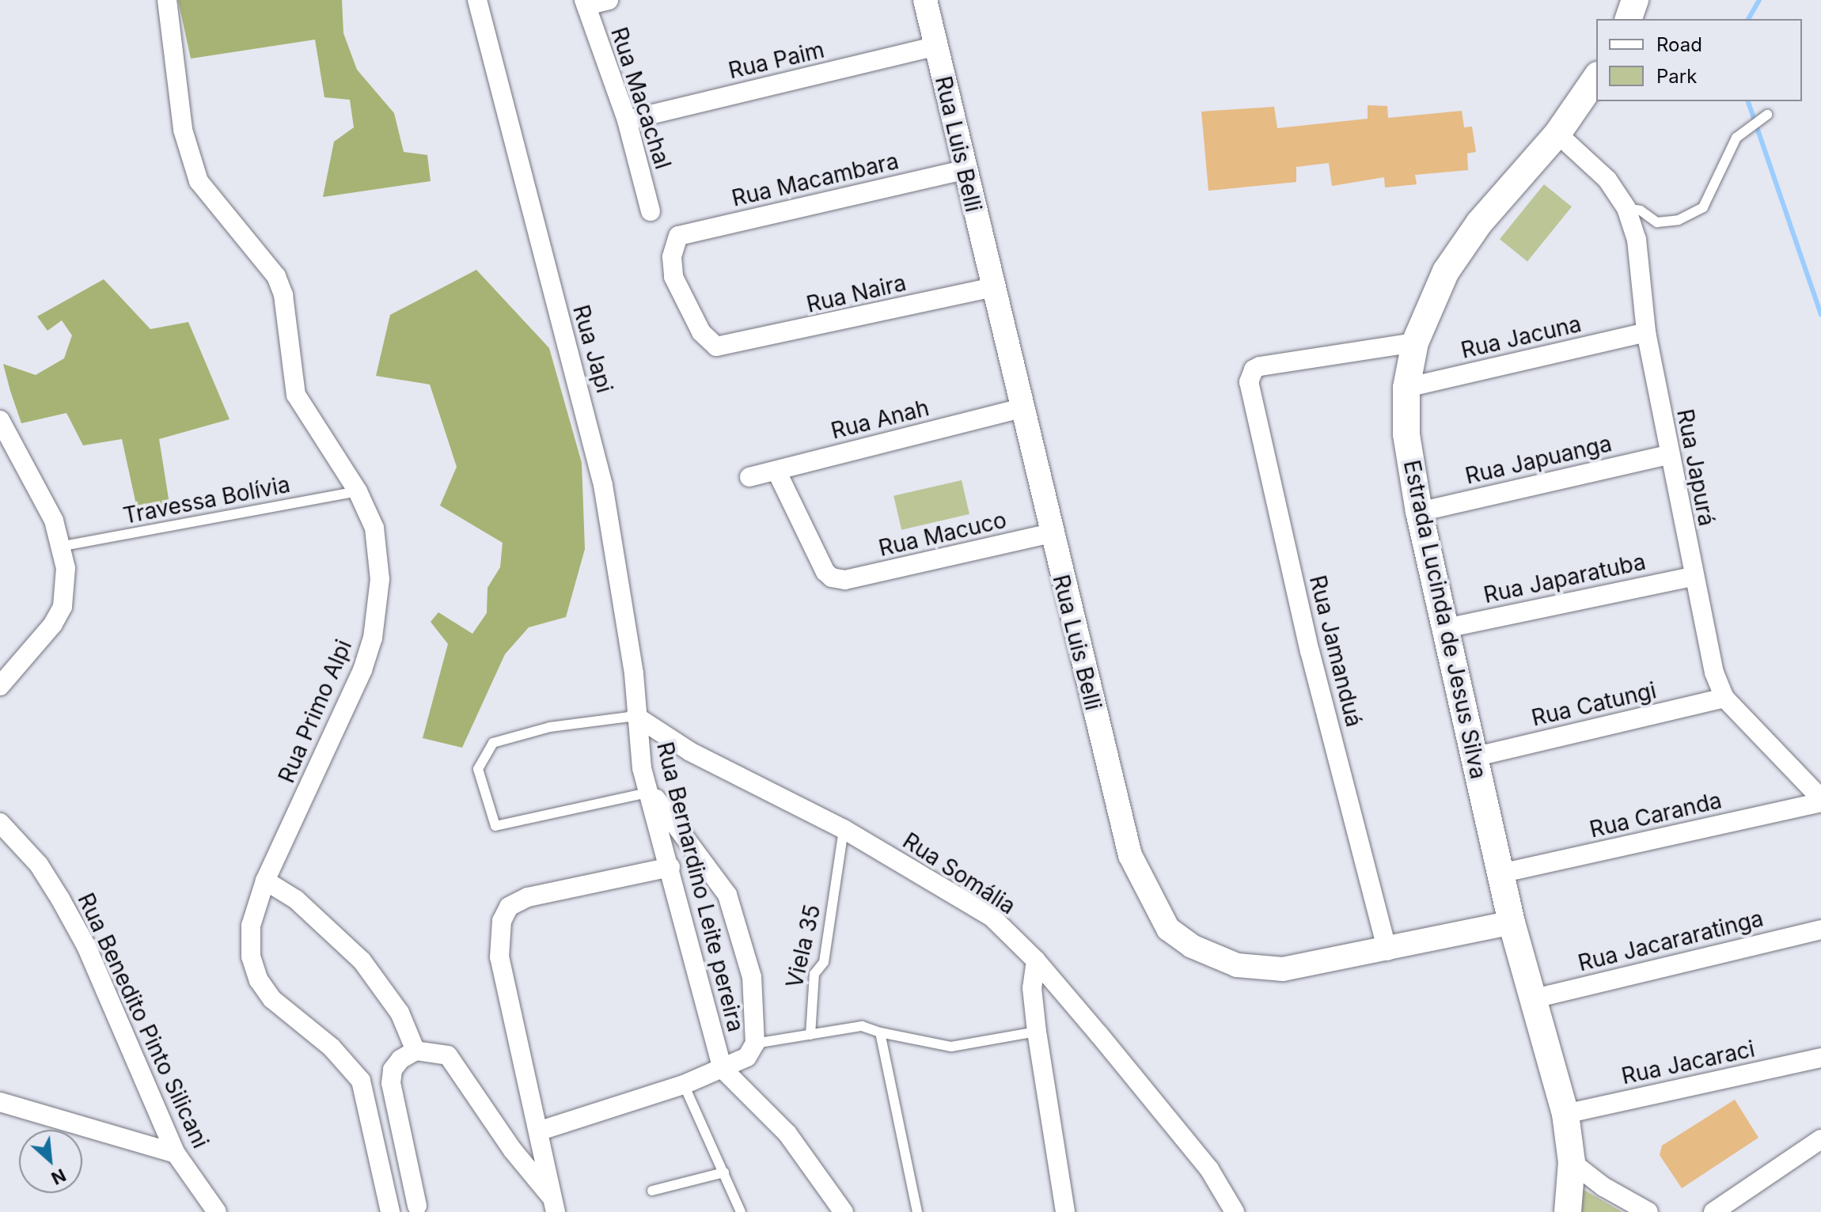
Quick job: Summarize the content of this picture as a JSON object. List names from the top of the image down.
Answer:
{
  "streets": {
    "main road": ["Estrada Lucinda de Jesus Silva"],
    "street": [
      "Rua Paim",
      "Rua Macachal",
      "Rua Luis Belli",
      "Rua Macambara",
      "Rua Naira",
      "Rua Jacuna",
      "Rua Japi",
      "Rua Anah",
      "Rua Japuanga",
      "Rua Japurá",
      "Rua Macuco",
      "Rua Japaratuba",
      "Rua Jamanduá",
      "Rua Catungi",
      "Rua Primo Alpi",
      "Rua Caranda",
      "Rua Somália",
      "Rua Bernardino Leite pereira",
      "Rua Jacararatinga",
      "Rua Benedito Pinto Silicani",
      "Rua Jacaraci"
    ],
    "lane": ["Travessa Bolívia", "Viela 35"]
  },
  "crossings": [
    ["Rua Paim", "Rua Macachal"],
    ["Rua Paim", "Rua Luis Belli"],
    ["Rua Luis Belli", "Rua Macambara"],
    ["Rua Luis Belli", "Rua Naira"],
    ["Rua Luis Belli", "Rua Anah"],
    ["Rua Luis Belli", "Rua Macuco"],
    ["Rua Luis Belli", "Estrada Lucinda de Jesus Silva"],
    ["Rua Luis Belli", "Rua Jamanduá"],
    ["Rua Macambara", "Rua Naira"],
    ["Rua Jacuna", "Rua Japurá"],
    ["Rua Jacuna", "Estrada Lucinda de Jesus Silva"],
    ["Rua Japi", "Rua Somália"],
    ["Rua Japi", "Rua Bernardino Leite pereira"],
    ["Rua Anah", "Rua Macuco"],
    ["Rua Japuanga", "Rua Japurá"],
    ["Rua Japuanga", "Estrada Lucinda de Jesus Silva"],
    ["Rua Japurá", "Rua Japaratuba"],
    ["Rua Japurá", "Estrada Lucinda de Jesus Silva"],
    ["Rua Japurá", "Rua Catungi"],
    ["Rua Japurá", "Rua Caranda"],
    ["Travessa Bolívia", "Rua Primo Alpi"],
    ["Rua Japaratuba", "Estrada Lucinda de Jesus Silva"],
    ["Estrada Lucinda de Jesus Silva", "Rua Jamanduá"],
    ["Estrada Lucinda de Jesus Silva", "Rua Catungi"],
    ["Estrada Lucinda de Jesus Silva", "Rua Caranda"],
    ["Estrada Lucinda de Jesus Silva", "Rua Jacararatinga"],
    ["Estrada Lucinda de Jesus Silva", "Rua Jacaraci"],
    ["Rua Somália", "Rua Bernardino Leite pereira"],
    ["Rua Somália", "Viela 35"]
  ],
  "legend": ["Road", "Park"],
  "north": "bottom right"
}
